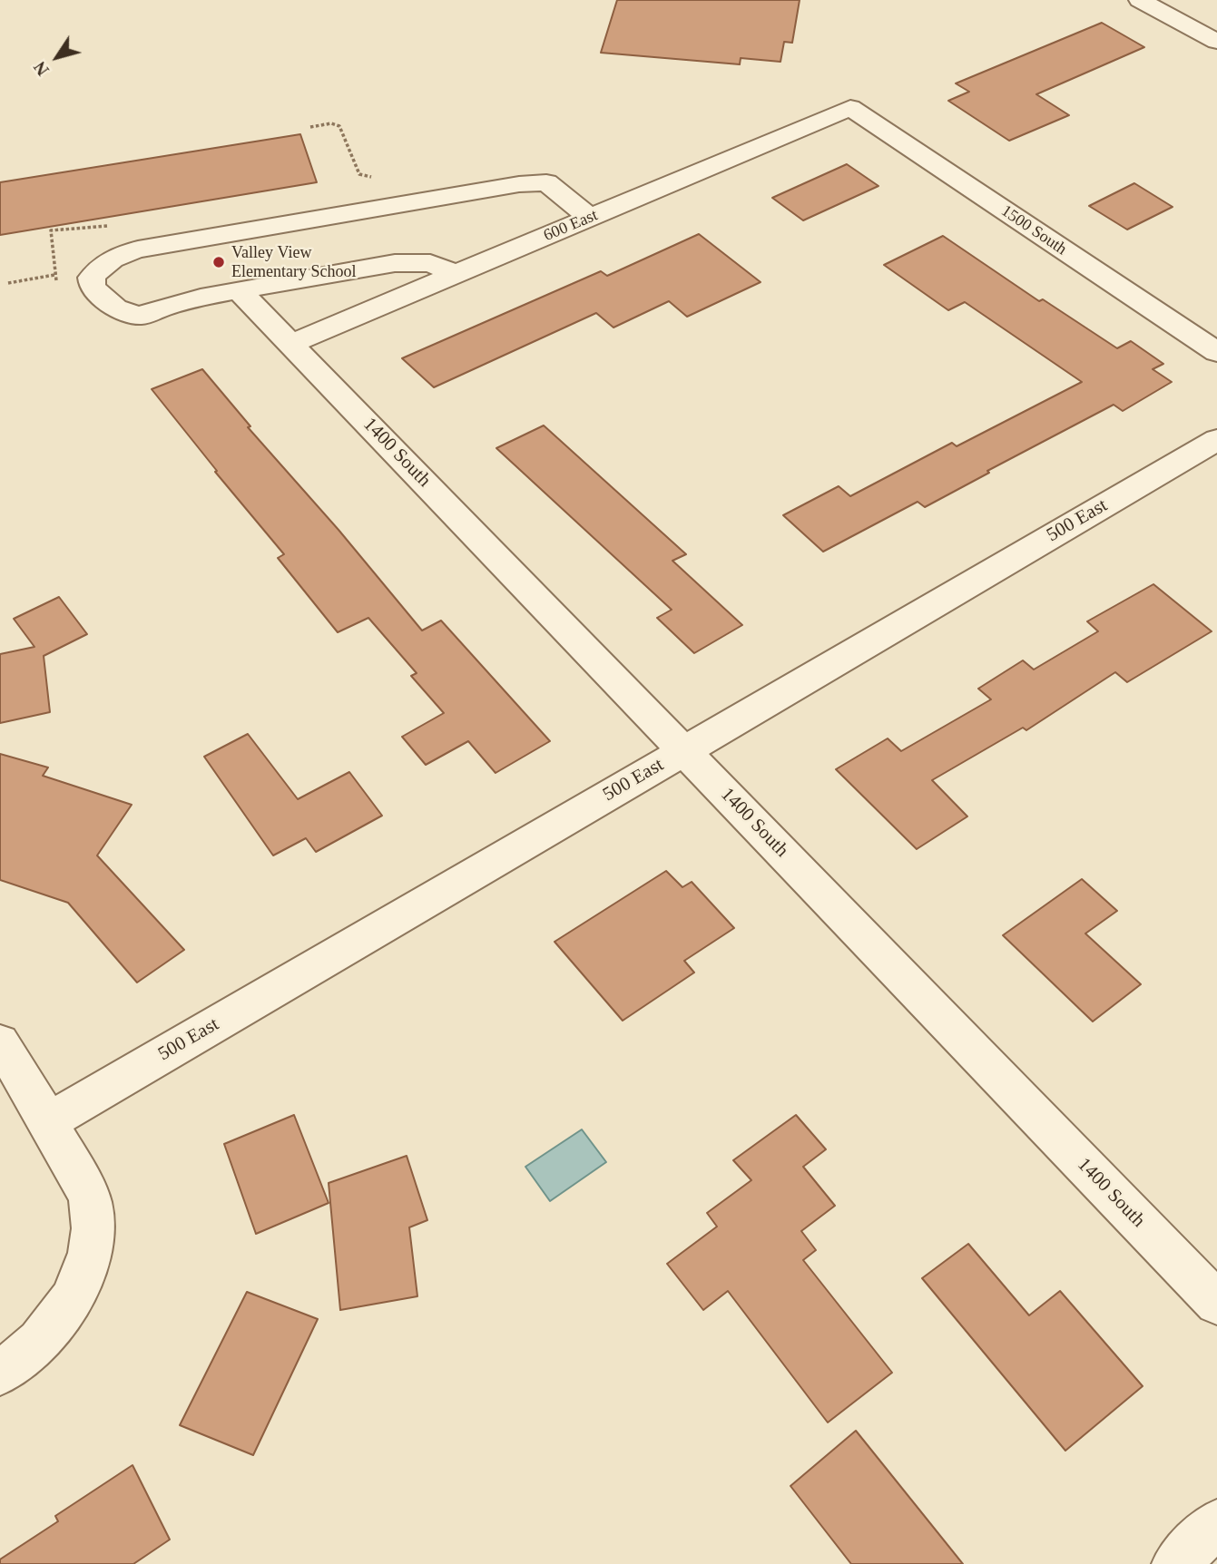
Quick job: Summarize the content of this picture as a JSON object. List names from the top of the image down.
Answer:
{
  "streets": {
    "street": [
      "600 East",
      "1500 South",
      "1400 South",
      "500 East"
    ]
  },
  "crossings": [
    ["600 East", "1500 South"],
    ["600 East", "1400 South"],
    ["1400 South", "500 East"]
  ],
  "places": ["Valley View Elementary School"],
  "north": "bottom left"
}
